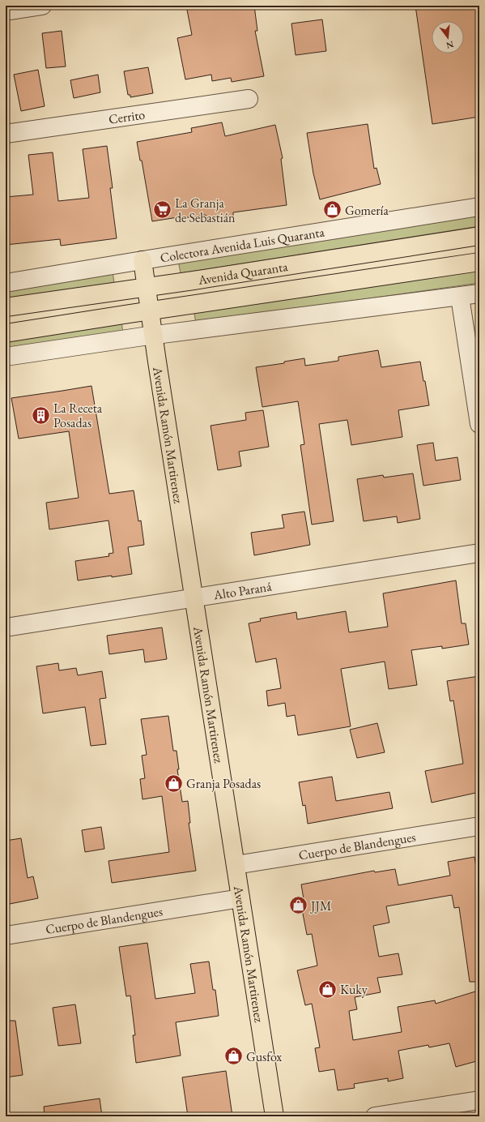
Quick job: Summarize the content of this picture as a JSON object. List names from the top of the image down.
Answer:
{
  "streets": {
    "main road": ["Avenida Quaranta", "Avenida Ramón Martirenez"],
    "street": [
      "Cerrito",
      "Colectora Avenida Luis Quaranta",
      "Alto Paraná",
      "Cuerpo de Blandengues"
    ]
  },
  "crossings": [
    ["Colectora Avenida Luis Quaranta", "Avenida Ramón Martirenez"],
    ["Avenida Quaranta", "Avenida Ramón Martirenez"],
    ["Avenida Ramón Martirenez", "Alto Paraná"],
    ["Avenida Ramón Martirenez", "Cuerpo de Blandengues"]
  ],
  "places": {
    "supermarket": ["La Granja de Sebastián"],
    "shop": [
      "Gomería",
      "Granja Posadas",
      "JJM",
      "Kuky",
      "Gusfox"
    ],
    "building": ["La Receta Posadas"]
  },
  "north": "bottom"
}
